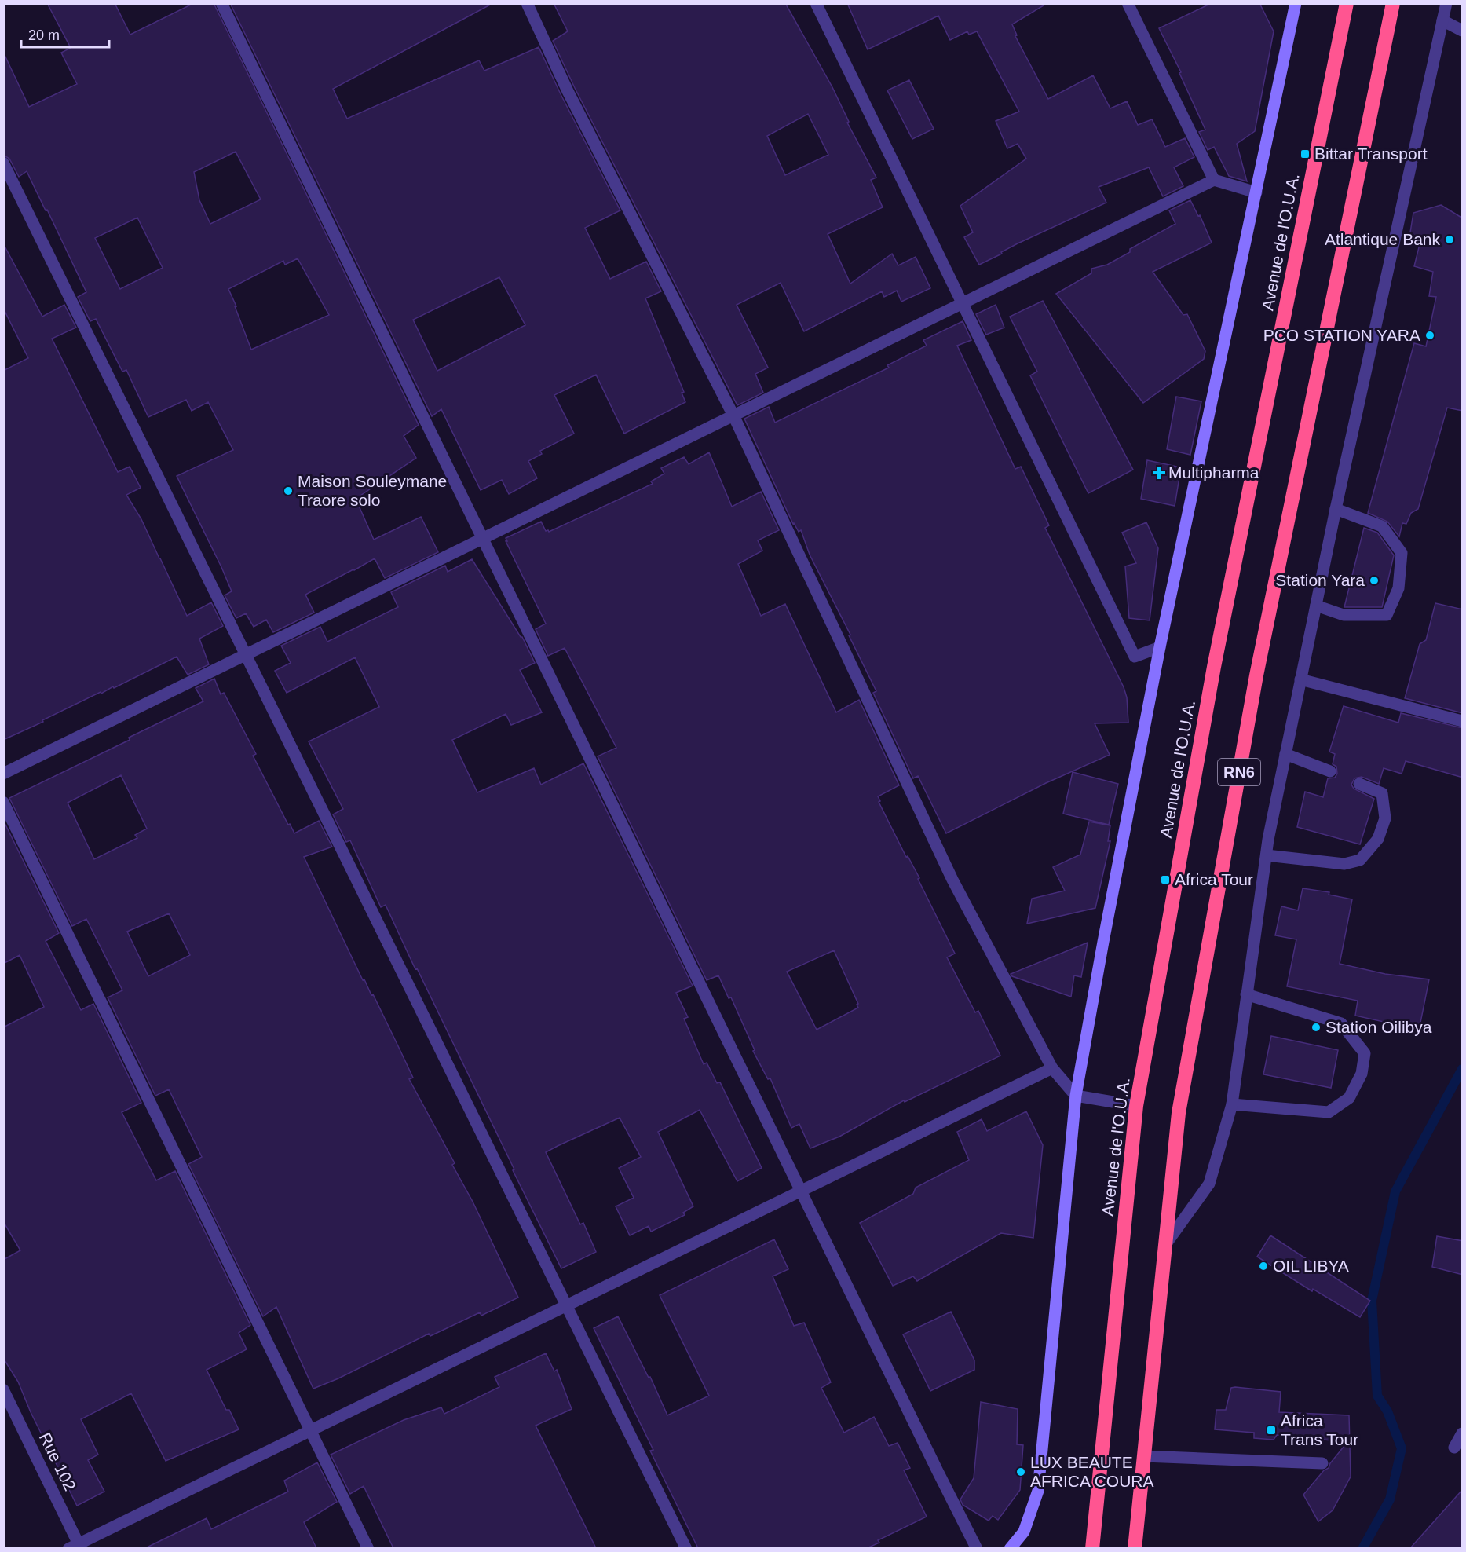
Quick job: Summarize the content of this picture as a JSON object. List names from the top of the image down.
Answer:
{
  "streets": {
    "highway": ["Avenue de l'O.U.A.", "RN6"],
    "street": ["Rue 102"]
  },
  "places": {
    "transit": ["Bittar Transport", "Africa Tour", "Africa Trans Tour"],
    "other": [
      "Atlantique Bank",
      "PCO STATION YARA",
      "Maison Souleymane Traore solo",
      "Station Yara",
      "Station Oilibya",
      "OIL LIBYA",
      "LUX BEAUTE AFRICA COURA"
    ],
    "health": ["Multipharma"]
  },
  "scale_bar": "20 m"
}
